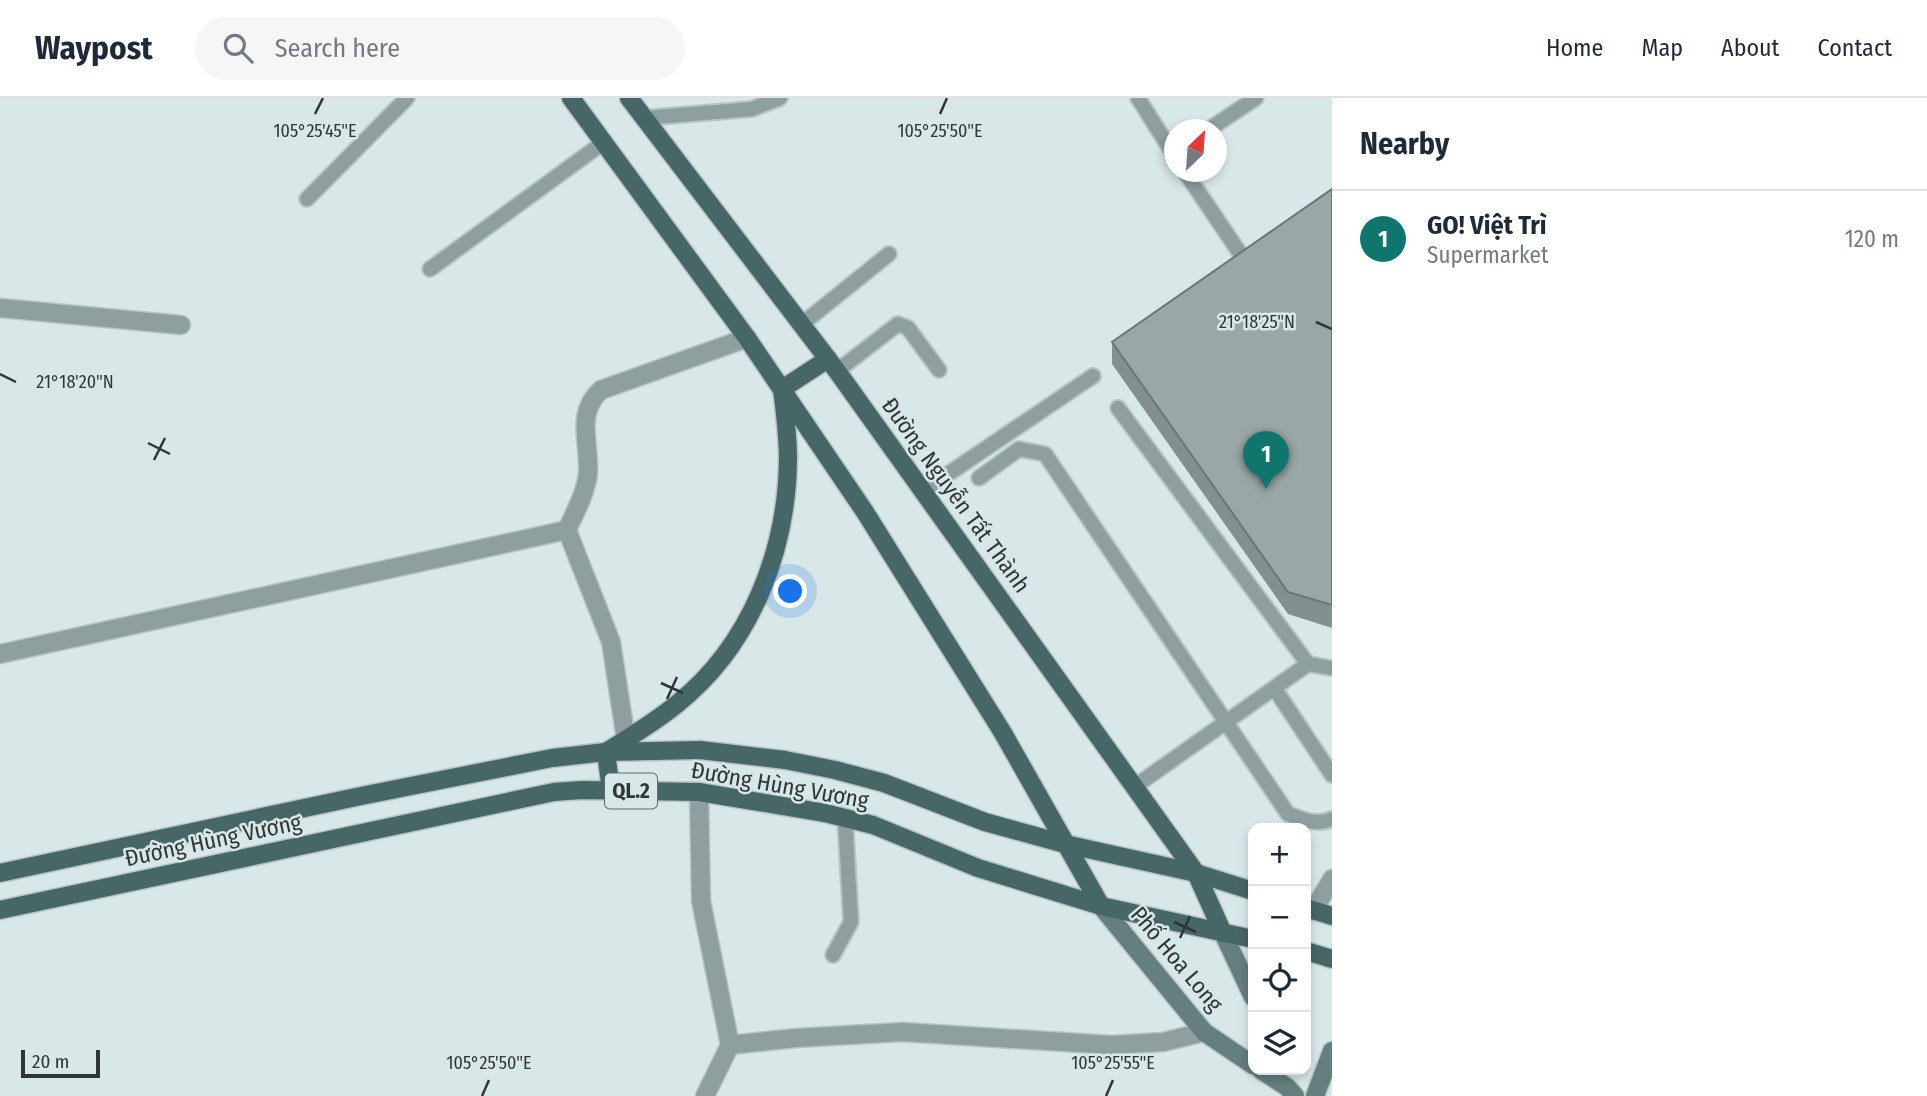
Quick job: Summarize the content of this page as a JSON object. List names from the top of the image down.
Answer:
{
  "streets": {
    "main road": ["Đường Nguyễn Tất Thành", "Đường Hùng Vương", "QL.2"],
    "street": ["Phố Hoa Long"]
  },
  "crossings": [
    ["Đường Nguyễn Tất Thành", "Đường Hùng Vương"],
    ["Đường Nguyễn Tất Thành", "Phố Hoa Long"],
    ["Đường Hùng Vương", "Phố Hoa Long"]
  ],
  "scale_bar": "20 m",
  "north": "top right",
  "page": {
    "header": "Waypost",
    "search": "Search here",
    "nav": [
      "Home",
      "Map",
      "About",
      "Contact"
    ],
    "heading": "Nearby",
    "list": [
      {
        "mark": "1",
        "name": "GO! Việt Trì",
        "note": "Supermarket",
        "value": "120 m"
      }
    ],
    "pins": "1",
    "map_buttons": ["+", "−"],
    "scale": "20 m"
  },
  "coordinates": [
    "105°25'45\"E",
    "105°25'50\"E",
    "21°18'25\"N",
    "21°18'20\"N",
    "105°25'55\"E"
  ]
}
